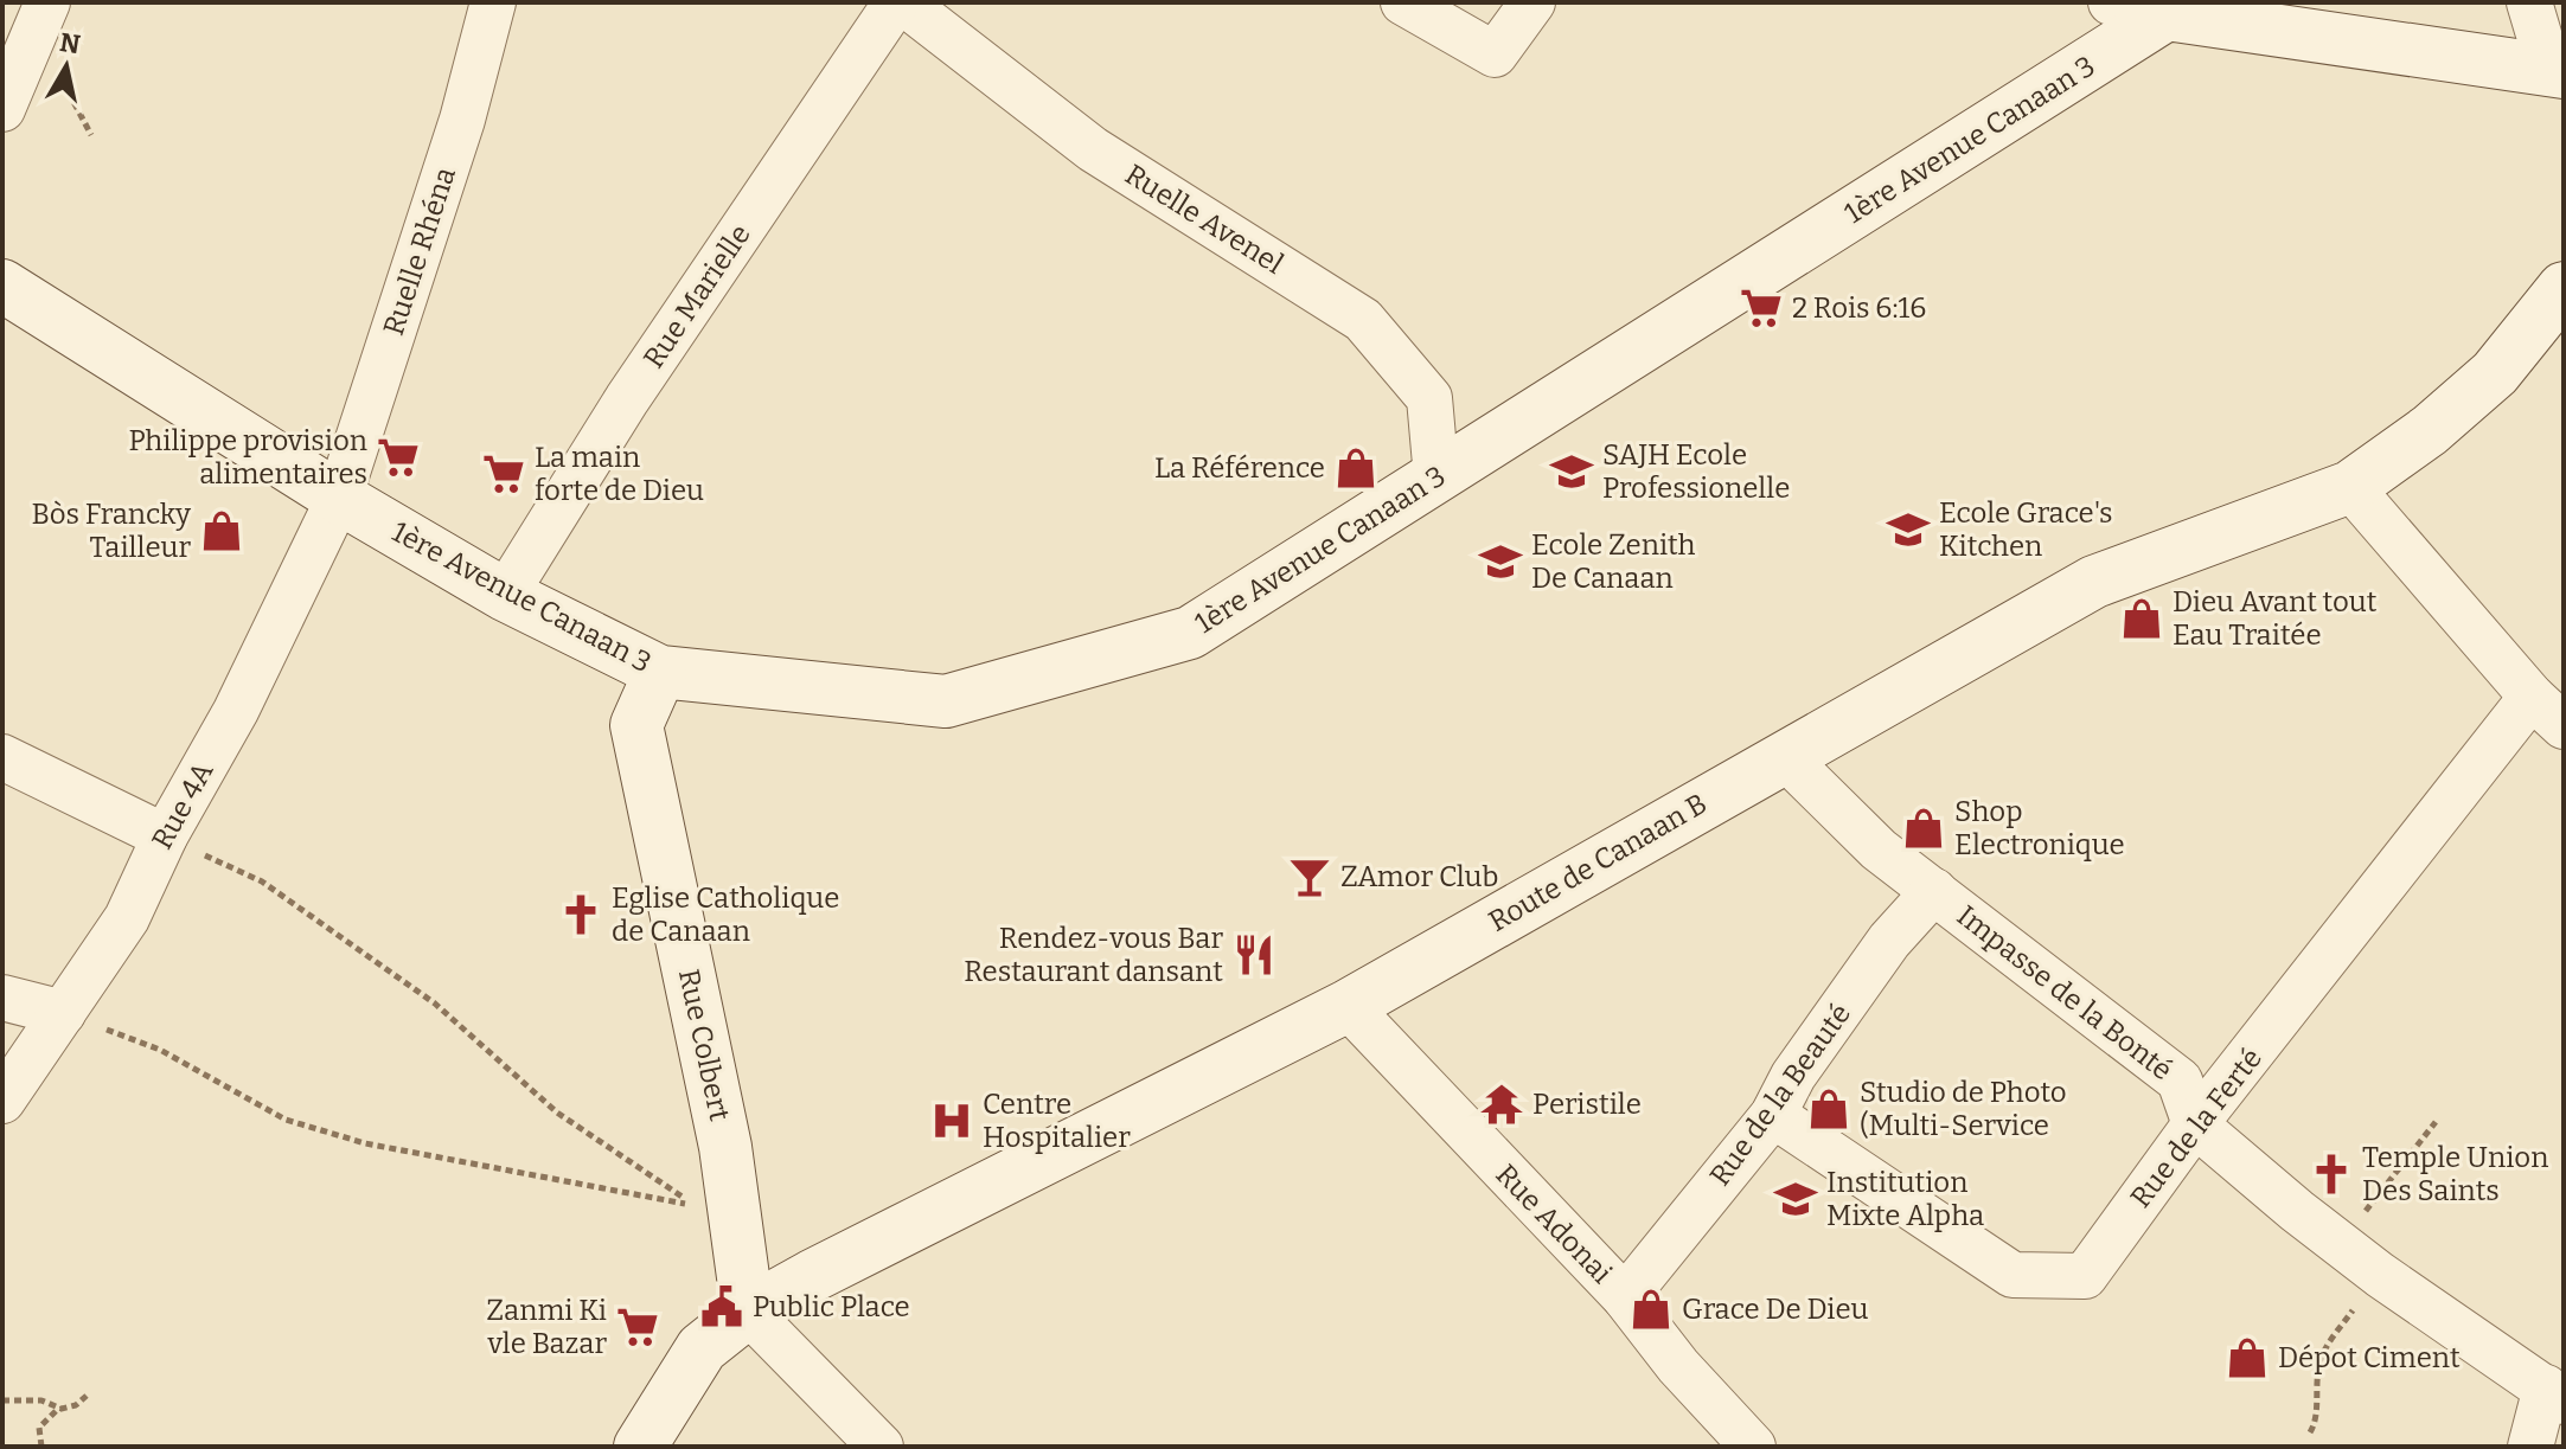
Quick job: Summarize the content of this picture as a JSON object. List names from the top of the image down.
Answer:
{
  "streets": {
    "street": [
      "1ère Avenue Canaan 3",
      "Ruelle Avenel",
      "Ruelle Rhéna",
      "Rue Marielle",
      "Rue 4A",
      "Route de Canaan B",
      "Impasse de la Bonté",
      "Rue Colbert",
      "Rue de la Beauté",
      "Rue de la Ferté",
      "Rue Adonai"
    ]
  },
  "crossings": [
    ["1ère Avenue Canaan 3", "Ruelle Avenel"],
    ["1ère Avenue Canaan 3", "Ruelle Rhéna"],
    ["1ère Avenue Canaan 3", "Rue Marielle"],
    ["1ère Avenue Canaan 3", "Rue 4A"],
    ["1ère Avenue Canaan 3", "Rue Colbert"],
    ["Ruelle Rhéna", "Rue 4A"],
    ["Route de Canaan B", "Impasse de la Bonté"],
    ["Route de Canaan B", "Rue Colbert"],
    ["Route de Canaan B", "Rue Adonai"],
    ["Impasse de la Bonté", "Rue de la Beauté"],
    ["Impasse de la Bonté", "Rue de la Ferté"],
    ["Rue de la Beauté", "Rue de la Ferté"],
    ["Rue de la Beauté", "Rue Adonai"]
  ],
  "places": {
    "supermarket": [
      "2 Rois 6:16",
      "Philippe provision alimentaires",
      "La main forte de Dieu",
      "Zanmi Ki vle Bazar"
    ],
    "shop": [
      "La Référence",
      "Bòs Francky Tailleur",
      "Dieu Avant tout Eau Traitée",
      "Shop Electronique",
      "Studio de Photo (Multi-Service",
      "Grace De Dieu",
      "Dépot Ciment"
    ],
    "school or university": [
      "SAJH Ecole Professionelle",
      "Ecole Grace's Kitchen",
      "Ecole Zenith De Canaan",
      "Institution Mixte Alpha"
    ],
    "bar": ["ZAmor Club"],
    "church": ["Eglise Catholique de Canaan", "Temple Union Des Saints"],
    "restaurant": ["Rendez-vous Bar Restaurant dansant"],
    "temple": ["Peristile"],
    "hospital": ["Centre Hospitalier"],
    "public building": ["Public Place"]
  },
  "north": "top"
}
